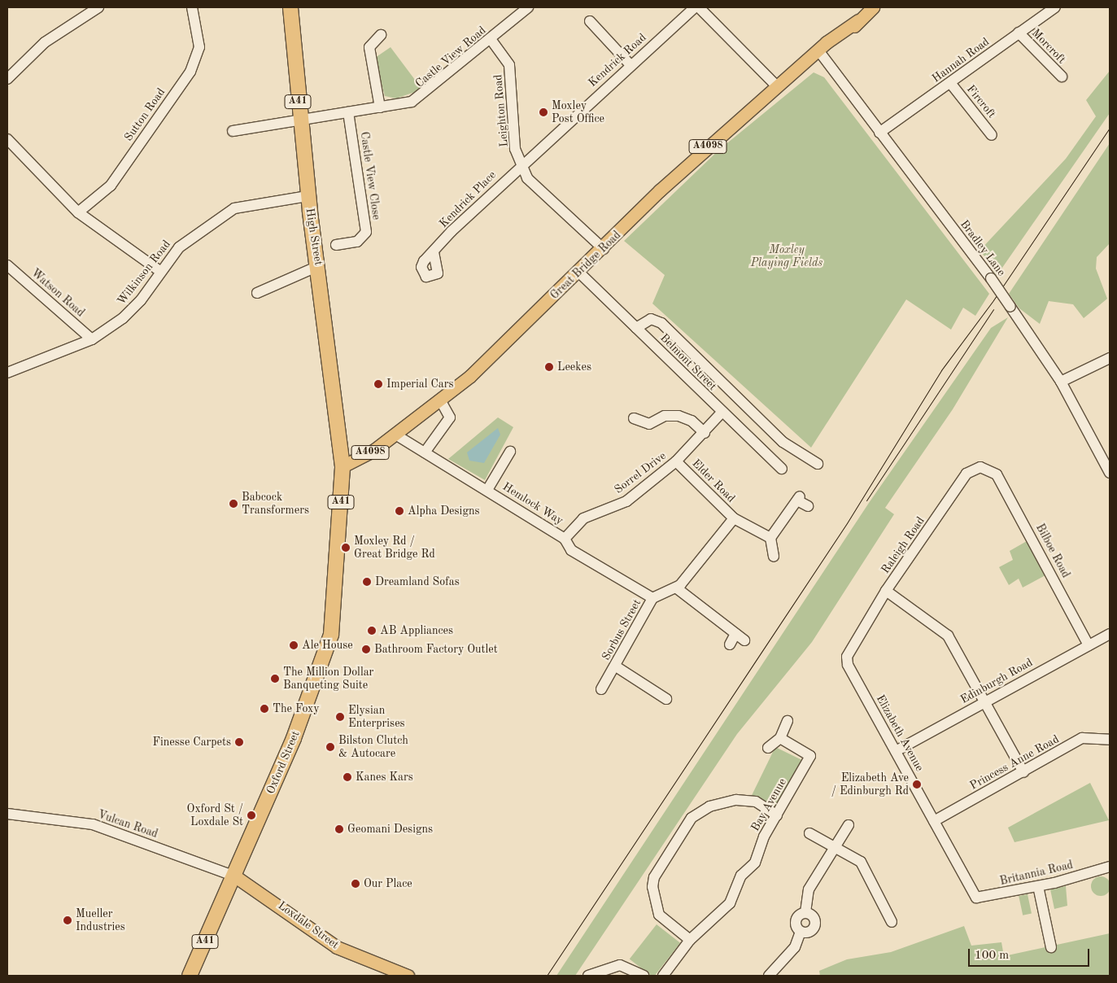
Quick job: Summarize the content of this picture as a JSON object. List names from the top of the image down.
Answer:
{
  "streets": {
    "highway": ["A41", "High Street", "Oxford Street"],
    "main road": ["A4098", "Great Bridge Road", "Loxdale Street"],
    "street": [
      "Morcroft",
      "Castle View Road",
      "Kendrick Road",
      "Hannah Road",
      "Fircroft",
      "Leighton Road",
      "Sutton Road",
      "Castle View Close",
      "Kendrick Place",
      "Bradley Lane",
      "Wilkinson Road",
      "Watson Road",
      "Belmont Street",
      "Sorrel Drive",
      "Elder Road",
      "Hemlock Way",
      "Raleigh Road",
      "Bilboe Road",
      "Sorbus Street",
      "Edinburgh Road",
      "Elizabeth Avenue",
      "Princess Anne Road",
      "Bay Avenue",
      "Vulcan Road",
      "Britannia Road"
    ]
  },
  "crossings": [
    ["Morcroft", "Hannah Road"],
    ["Castle View Road", "Leighton Road"],
    ["Castle View Road", "Castle View Close"],
    ["Castle View Road", "High Street"],
    ["Kendrick Road", "Leighton Road"],
    ["Kendrick Road", "Kendrick Place"],
    ["Hannah Road", "Fircroft"],
    ["Hannah Road", "Bradley Lane"],
    ["Leighton Road", "Kendrick Place"],
    ["Leighton Road", "Great Bridge Road"],
    ["High Street", "Great Bridge Road"],
    ["High Street", "Wilkinson Road"],
    ["High Street", "Oxford Street"],
    ["Bradley Lane", "Great Bridge Road"],
    ["Great Bridge Road", "Belmont Street"],
    ["Great Bridge Road", "Hemlock Way"],
    ["Great Bridge Road", "Oxford Street"],
    ["Wilkinson Road", "Watson Road"],
    ["Belmont Street", "Sorrel Drive"],
    ["Sorrel Drive", "Elder Road"],
    ["Sorrel Drive", "Hemlock Way"],
    ["Elder Road", "Sorbus Street"],
    ["Hemlock Way", "Sorbus Street"],
    ["Raleigh Road", "Bilboe Road"],
    ["Raleigh Road", "Elizabeth Avenue"],
    ["Bilboe Road", "Edinburgh Road"],
    ["Edinburgh Road", "Elizabeth Avenue"],
    ["Elizabeth Avenue", "Princess Anne Road"],
    ["Elizabeth Avenue", "Britannia Road"],
    ["Oxford Street", "Vulcan Road"],
    ["Oxford Street", "Loxdale Street"],
    ["Vulcan Road", "Loxdale Street"]
  ],
  "parks": ["Moxley Playing Fields"],
  "places": [
    "Moxley Post Office",
    "Leekes",
    "Imperial Cars",
    "Babcock Transformers",
    "Alpha Designs",
    "Moxley Rd / Great Bridge Rd",
    "Dreamland Sofas",
    "AB Appliances",
    "Ale House",
    "Bathroom Factory Outlet",
    "The Million Dollar Banqueting Suite",
    "The Foxy",
    "Elysian Enterprises",
    "Finesse Carpets",
    "Bilston Clutch & Autocare",
    "Kanes Kars",
    "Elizabeth Ave / Edinburgh Rd",
    "Oxford St / Loxdale St",
    "Geomani Designs",
    "Our Place",
    "Mueller Industries"
  ],
  "scale_bar": "100 m"
}
